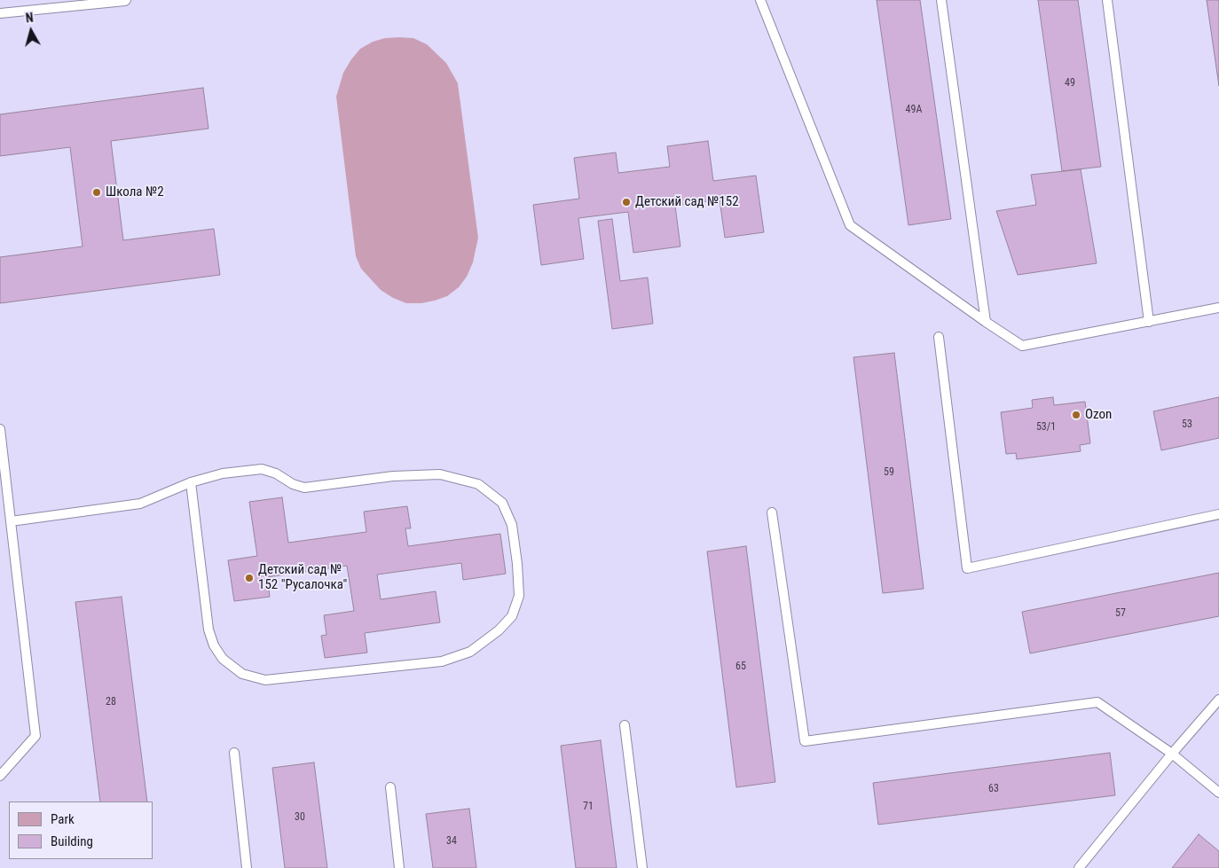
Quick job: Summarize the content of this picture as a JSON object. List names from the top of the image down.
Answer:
{
  "places": [
    "Школа №2",
    "Детский сад №152",
    "Ozon",
    "Детский сад № 152 \"Русалочка\""
  ],
  "house_numbers": [
    "49",
    "49А",
    "53",
    "53/1",
    "59",
    "57",
    "65",
    "28",
    "63",
    "71",
    "30",
    "34"
  ],
  "legend": ["Park", "Building"],
  "north": "top"
}
